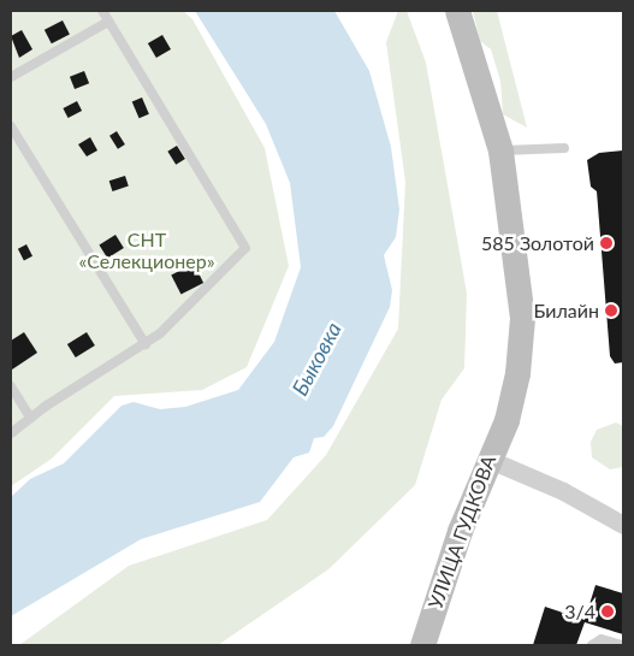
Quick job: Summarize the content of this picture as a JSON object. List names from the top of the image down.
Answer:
{
  "streets": {
    "street": ["УЛИЦА ГУДКОВА"]
  },
  "water": ["Быковка"],
  "parks": ["СНТ «Селекционер»"],
  "places": ["585 Золотой", "Билайн", "3/4"]
}
